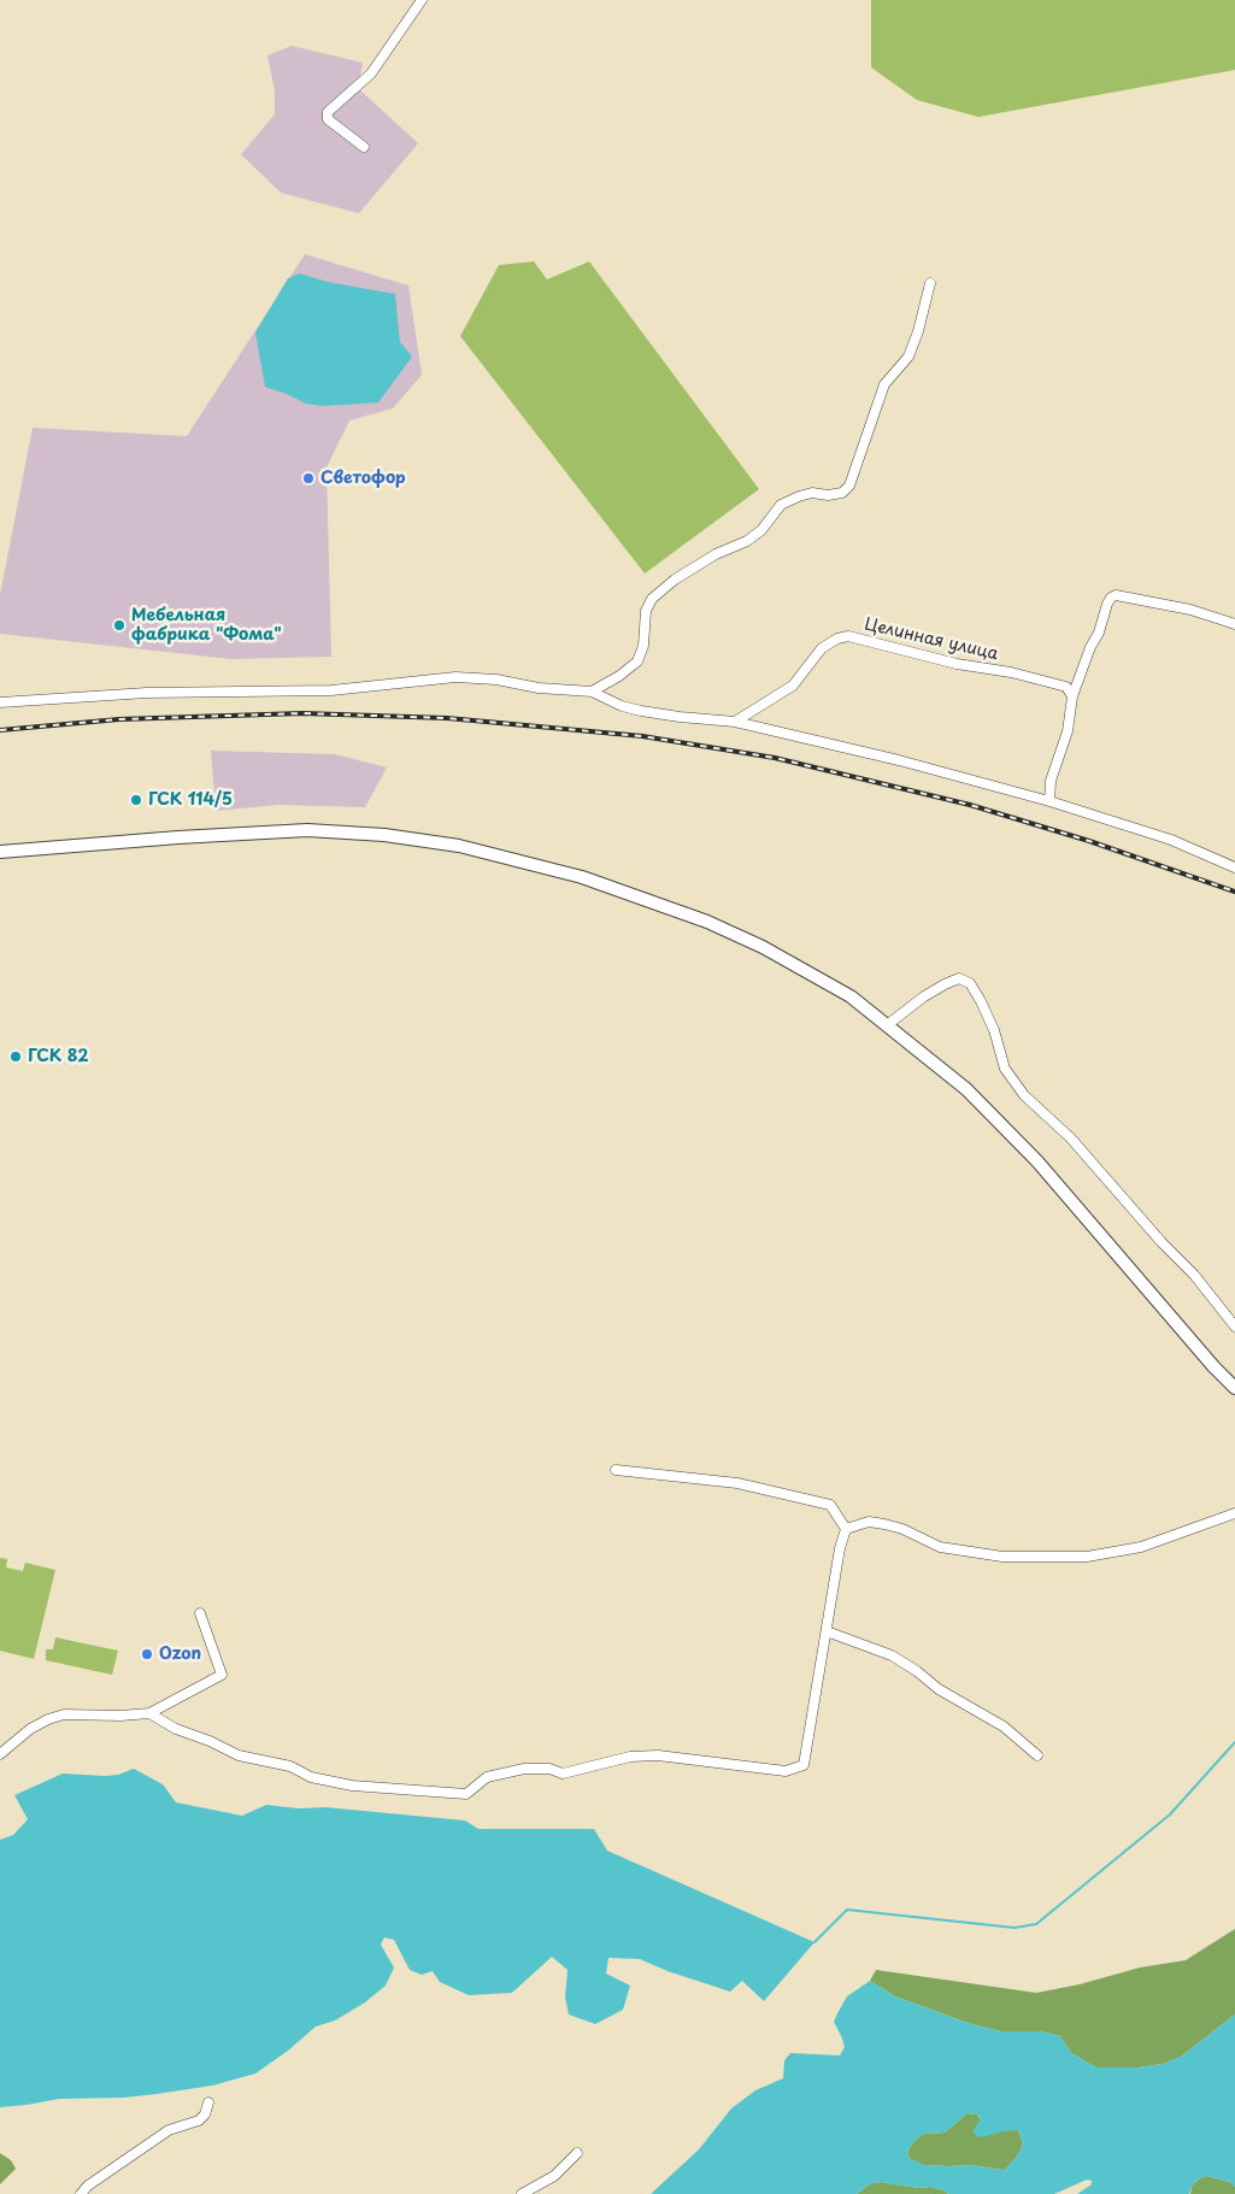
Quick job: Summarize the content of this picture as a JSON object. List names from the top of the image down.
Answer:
{
  "streets": {
    "street": ["Целинная улица"]
  },
  "places": [
    "Светофор",
    "Мебельная фабрика \"Фома\"",
    "ГСК 114/5",
    "ГСК 82",
    "Ozon"
  ]
}
